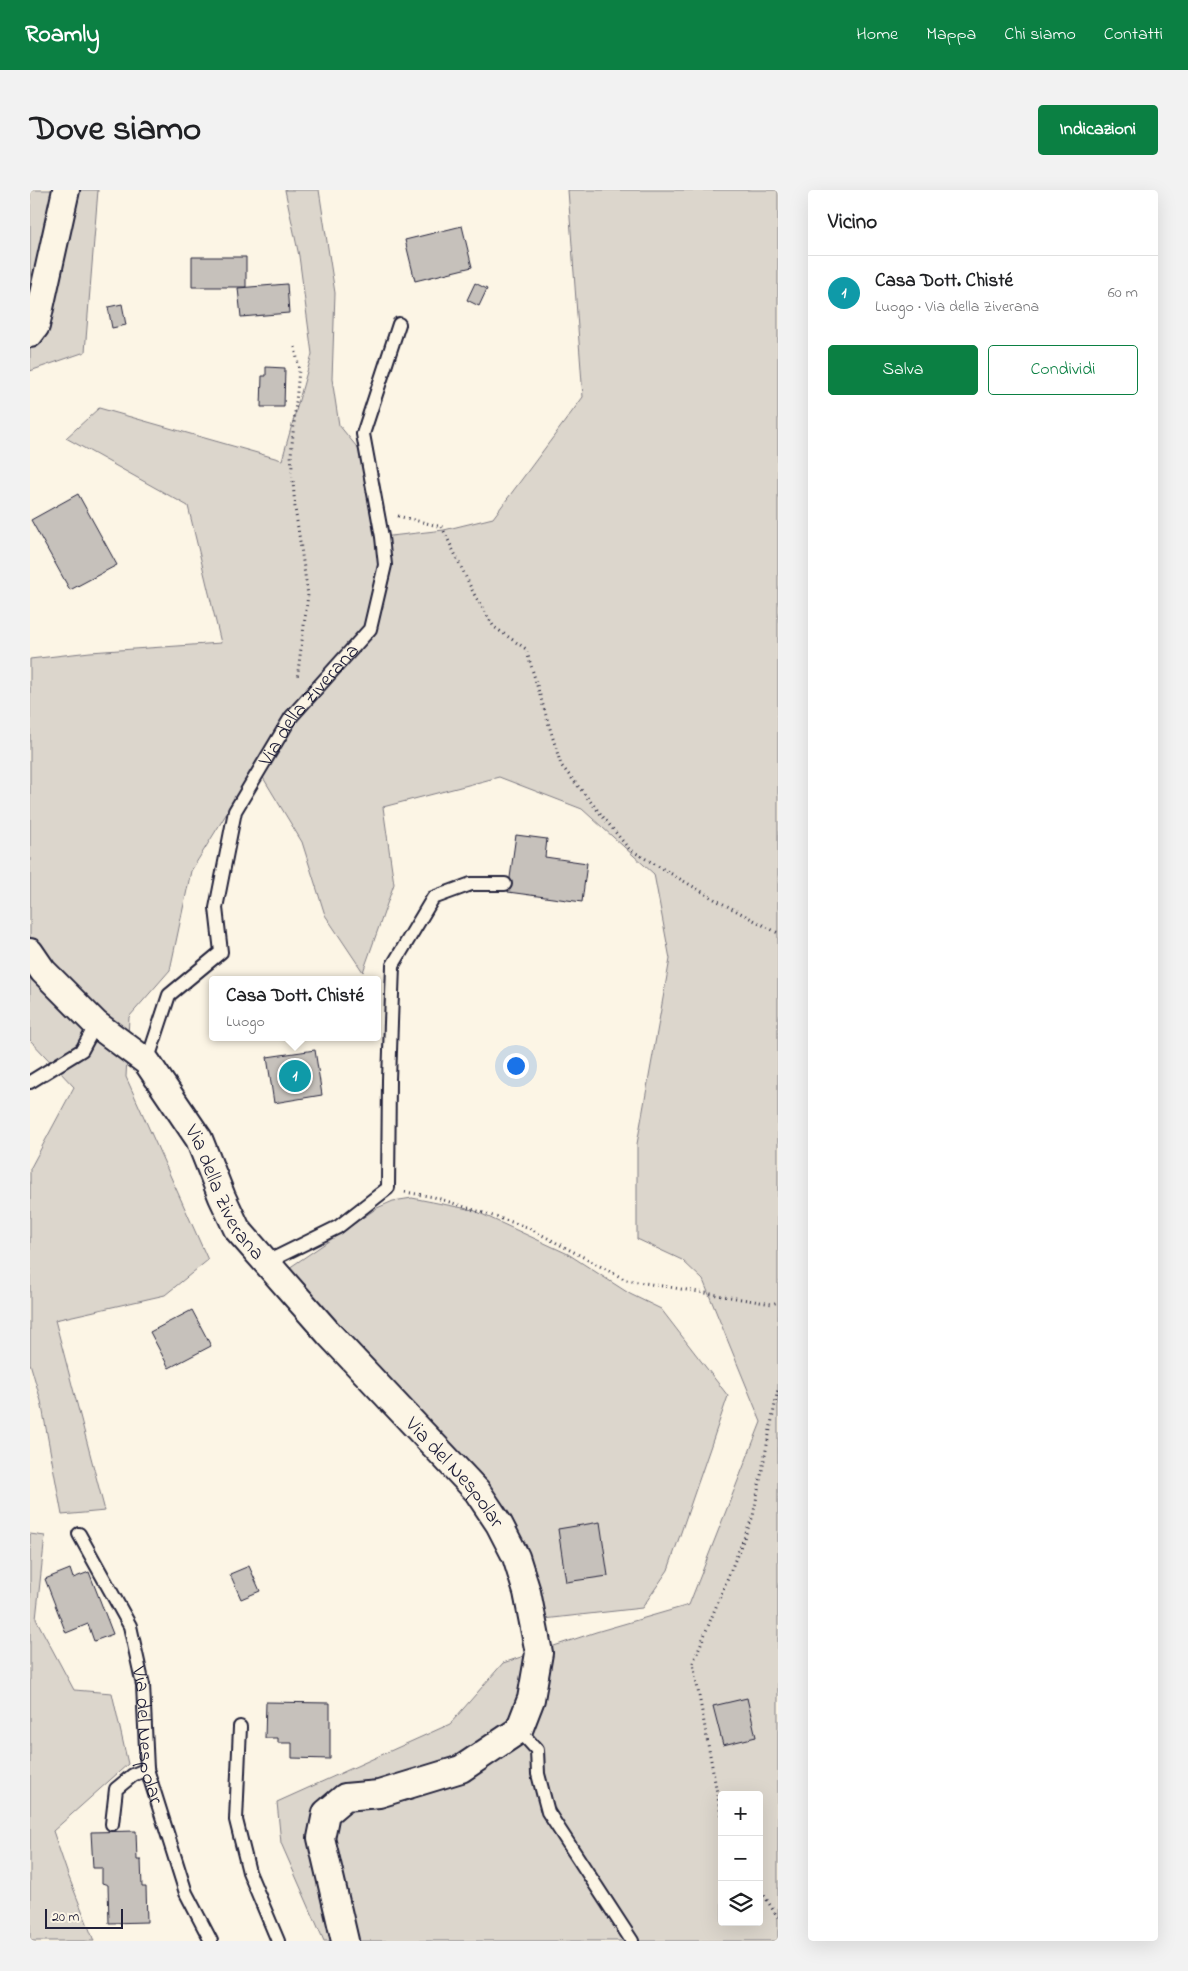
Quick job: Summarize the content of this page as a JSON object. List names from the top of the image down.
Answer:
{
  "streets": {
    "street": ["Via della Ziverana", "Via del Nespolar"]
  },
  "crossings": [
    ["Via della Ziverana", "Via del Nespolar"]
  ],
  "scale_bar": "20 m",
  "page": {
    "header": "Roamly",
    "nav": [
      "Home",
      "Mappa",
      "Chi siamo",
      "Contatti"
    ],
    "title": "Dove siamo",
    "buttons": [
      "Indicazioni",
      ["Salva", "Condividi"]
    ],
    "heading": "Vicino",
    "list": [
      {
        "mark": "1",
        "name": "Casa Dott. Chisté",
        "note": "Luogo · Via della Ziverana",
        "value": "60 m"
      }
    ],
    "popup": ["Casa Dott. Chisté", "Luogo"],
    "pins": "1",
    "map_buttons": ["+", "−"],
    "scale": "20 m"
  }
}
